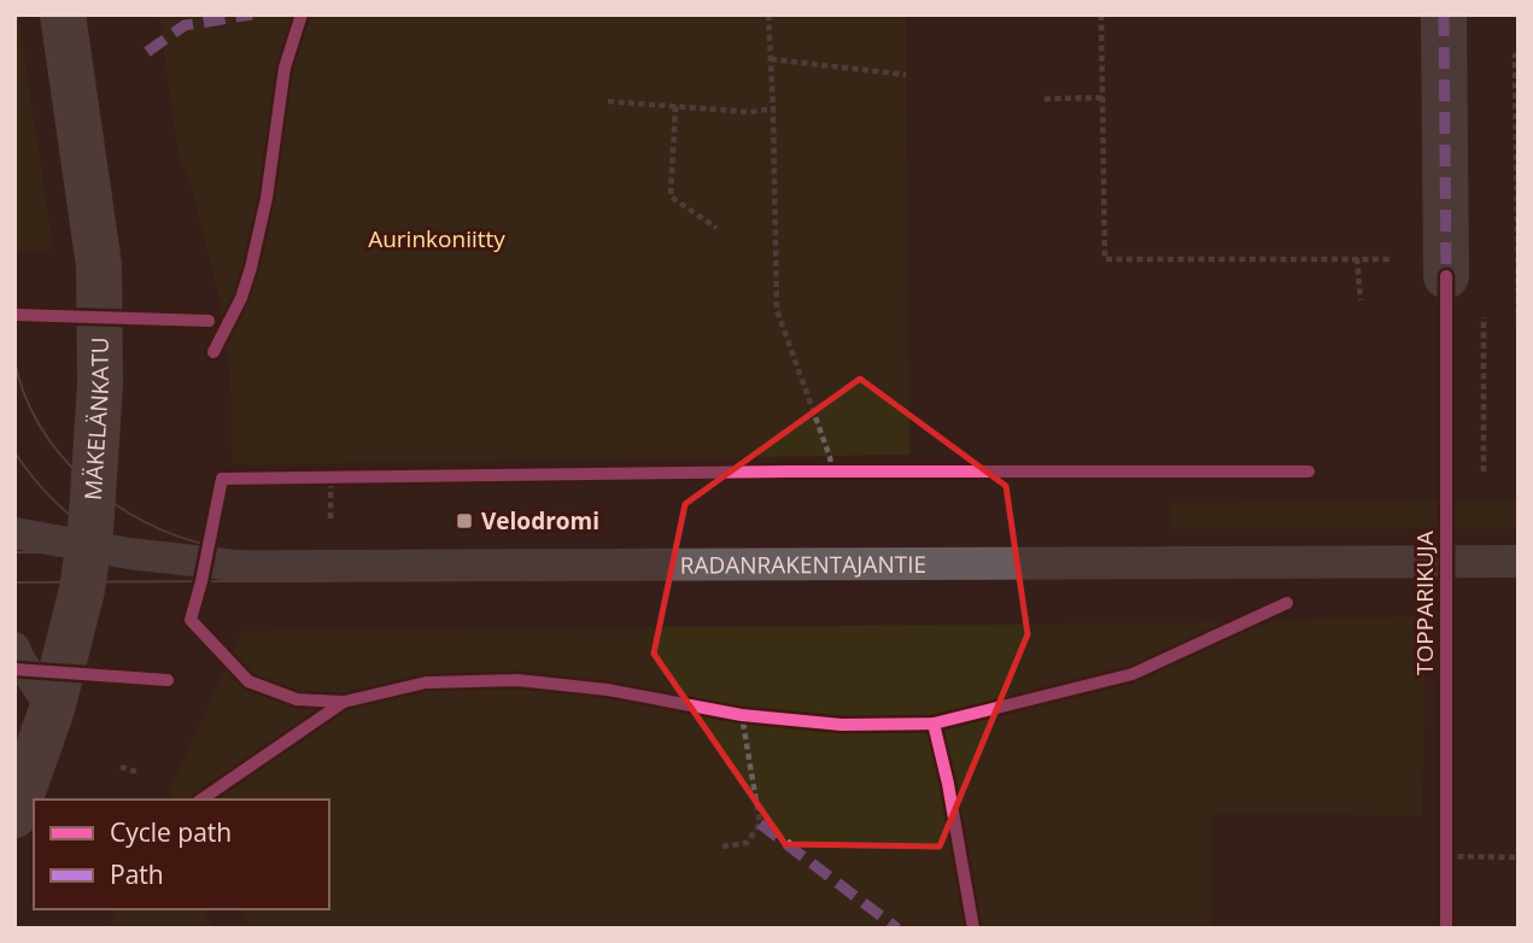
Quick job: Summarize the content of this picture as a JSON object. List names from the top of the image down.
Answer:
{
  "streets": {
    "main road": ["MÄKELÄNKATU"],
    "lane": ["RADANRAKENTAJANTIE"],
    "cycle path": ["TOPPARIKUJA"]
  },
  "crossings": [
    ["MÄKELÄNKATU", "RADANRAKENTAJANTIE"]
  ],
  "parks": ["Aurinkoniitty"],
  "places": {
    "transit": ["Velodromi"]
  },
  "legend": ["Cycle path", "Path"]
}
